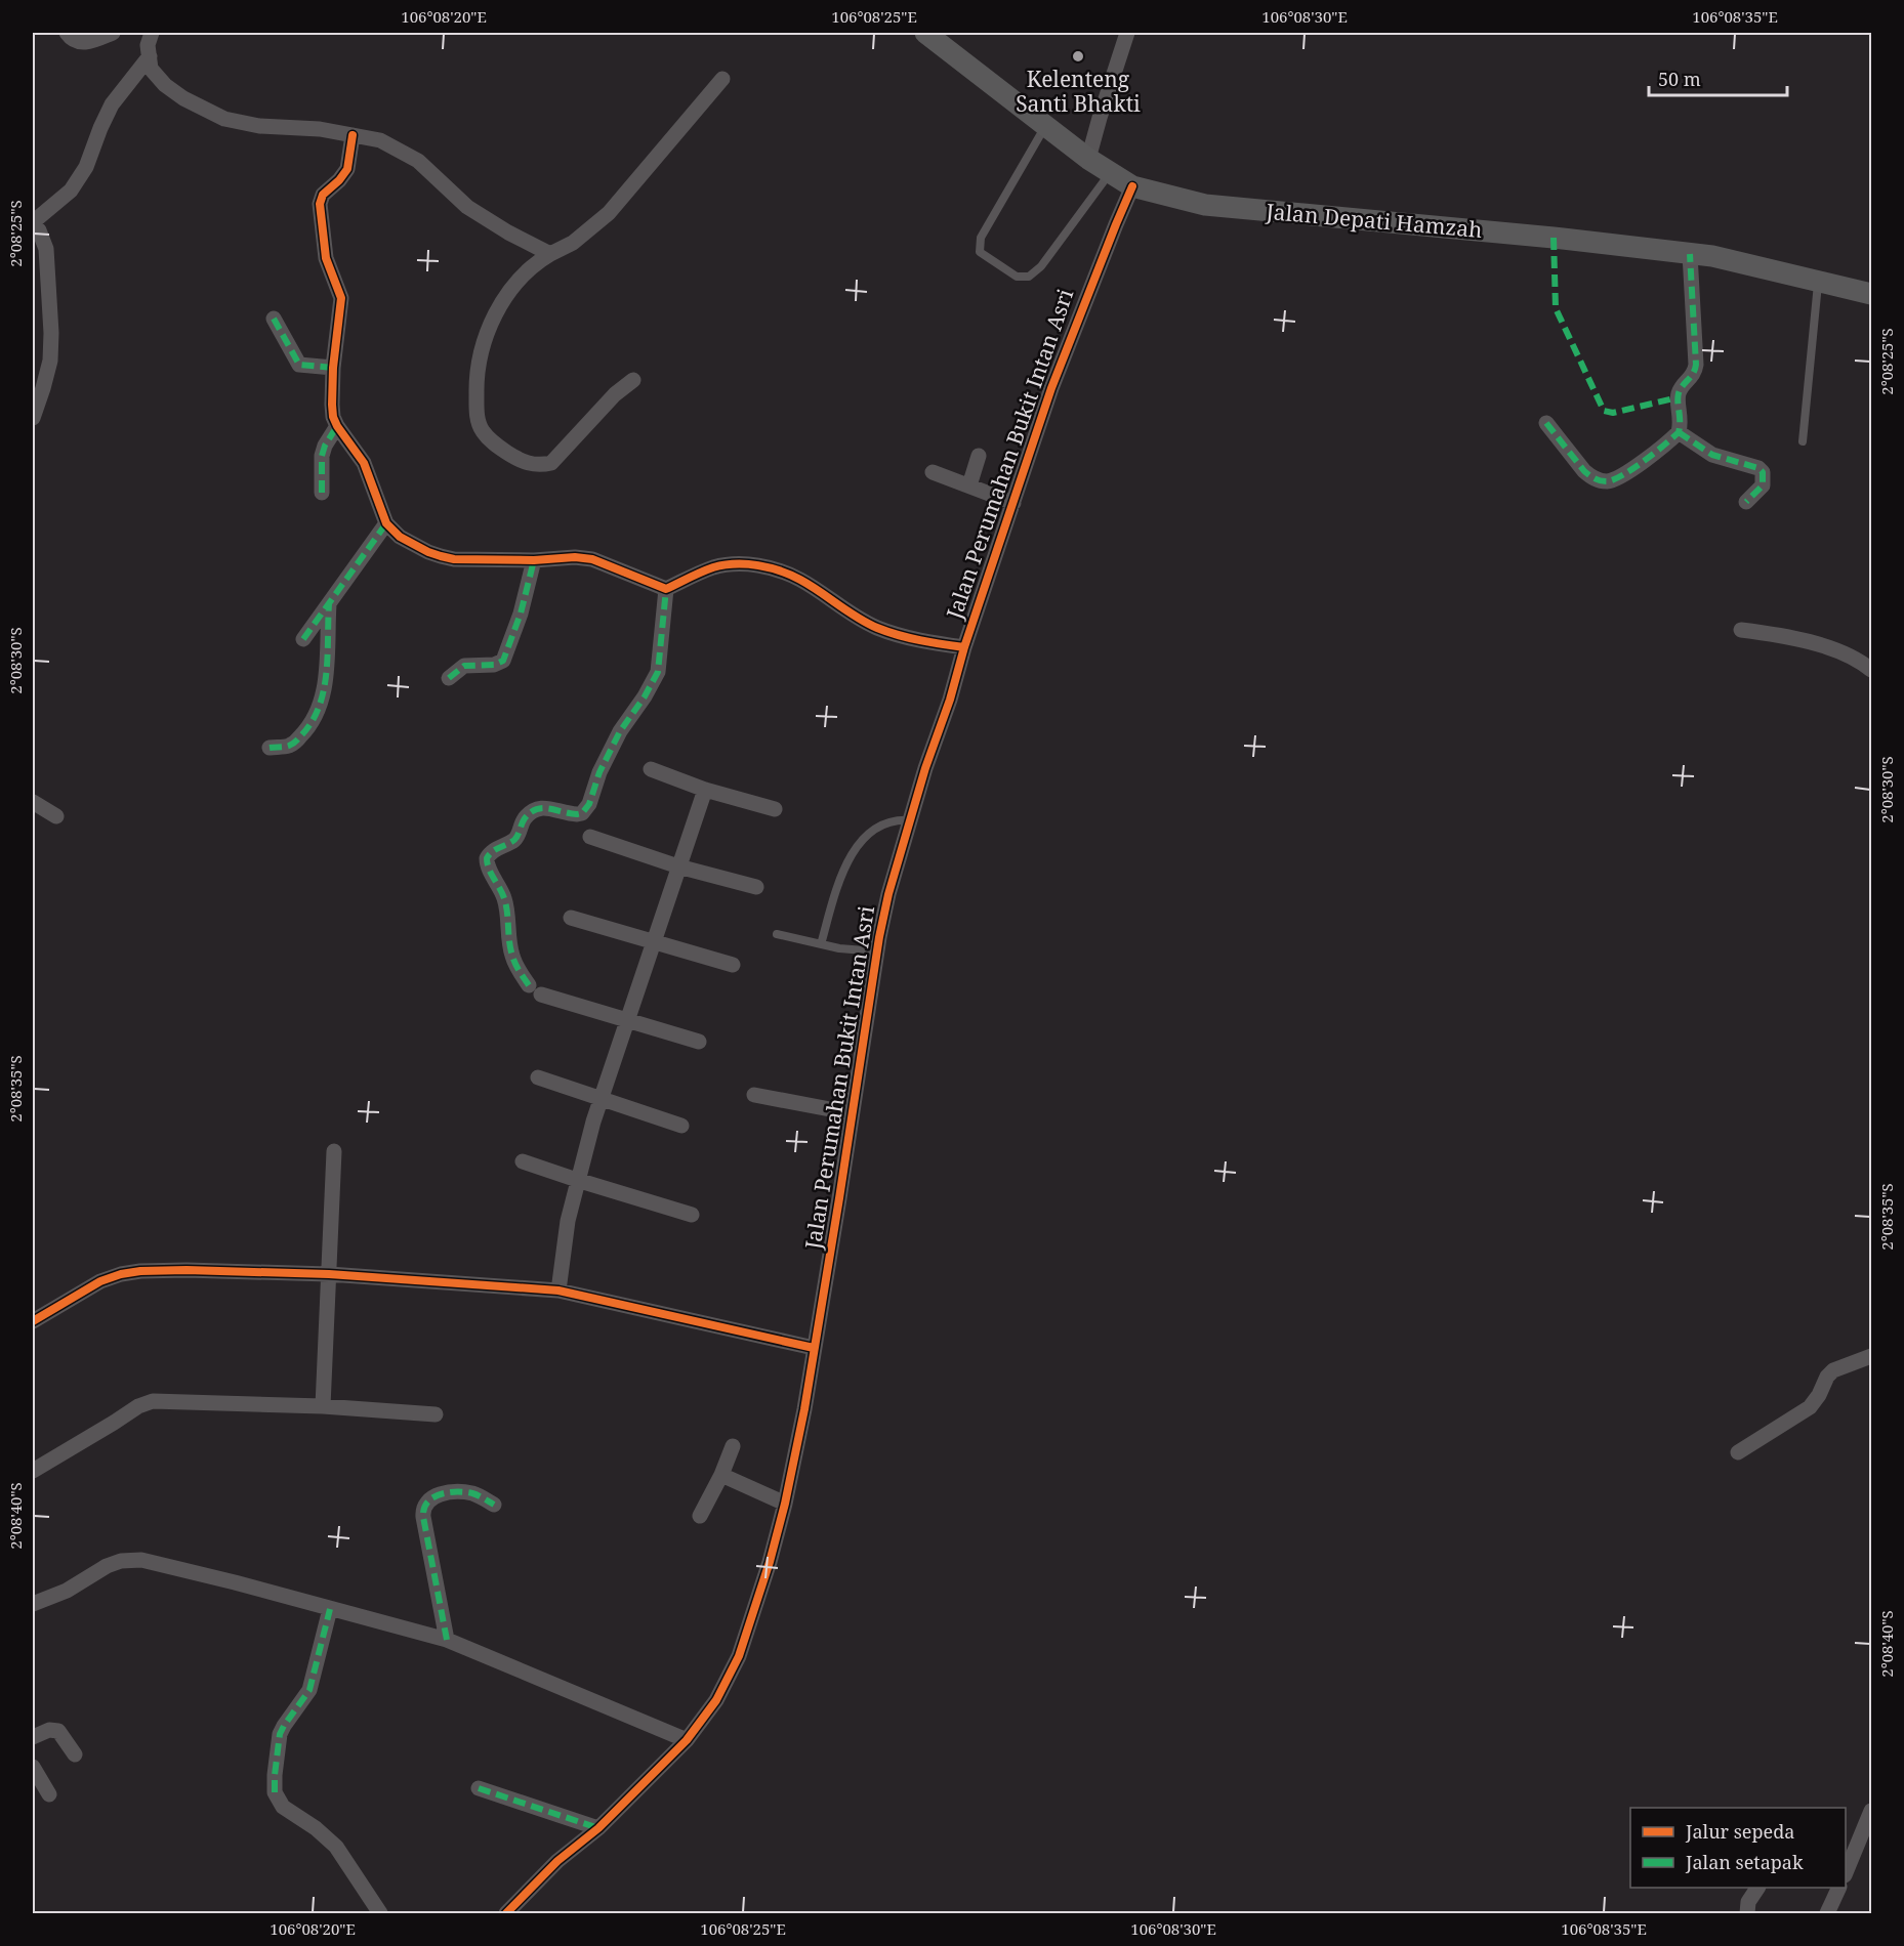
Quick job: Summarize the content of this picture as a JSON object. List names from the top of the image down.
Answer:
{
  "streets": {
    "main road": ["Jalan Depati Hamzah"],
    "street": ["Jalan Perumahan Bukit Intan Asri"]
  },
  "crossings": [
    ["Jalan Depati Hamzah", "Jalan Perumahan Bukit Intan Asri"]
  ],
  "places": ["Kelenteng Santi Bhakti"],
  "legend": ["Jalur sepeda", "Jalan setapak"],
  "scale_bar": "50 m",
  "coordinates": [
    "106°08'20\"E",
    "106°08'25\"E",
    "106°08'30\"E",
    "106°08'35\"E",
    "2°08'25\"S",
    "2°08'30\"S",
    "2°08'35\"S",
    "2°08'40\"S"
  ]
}
